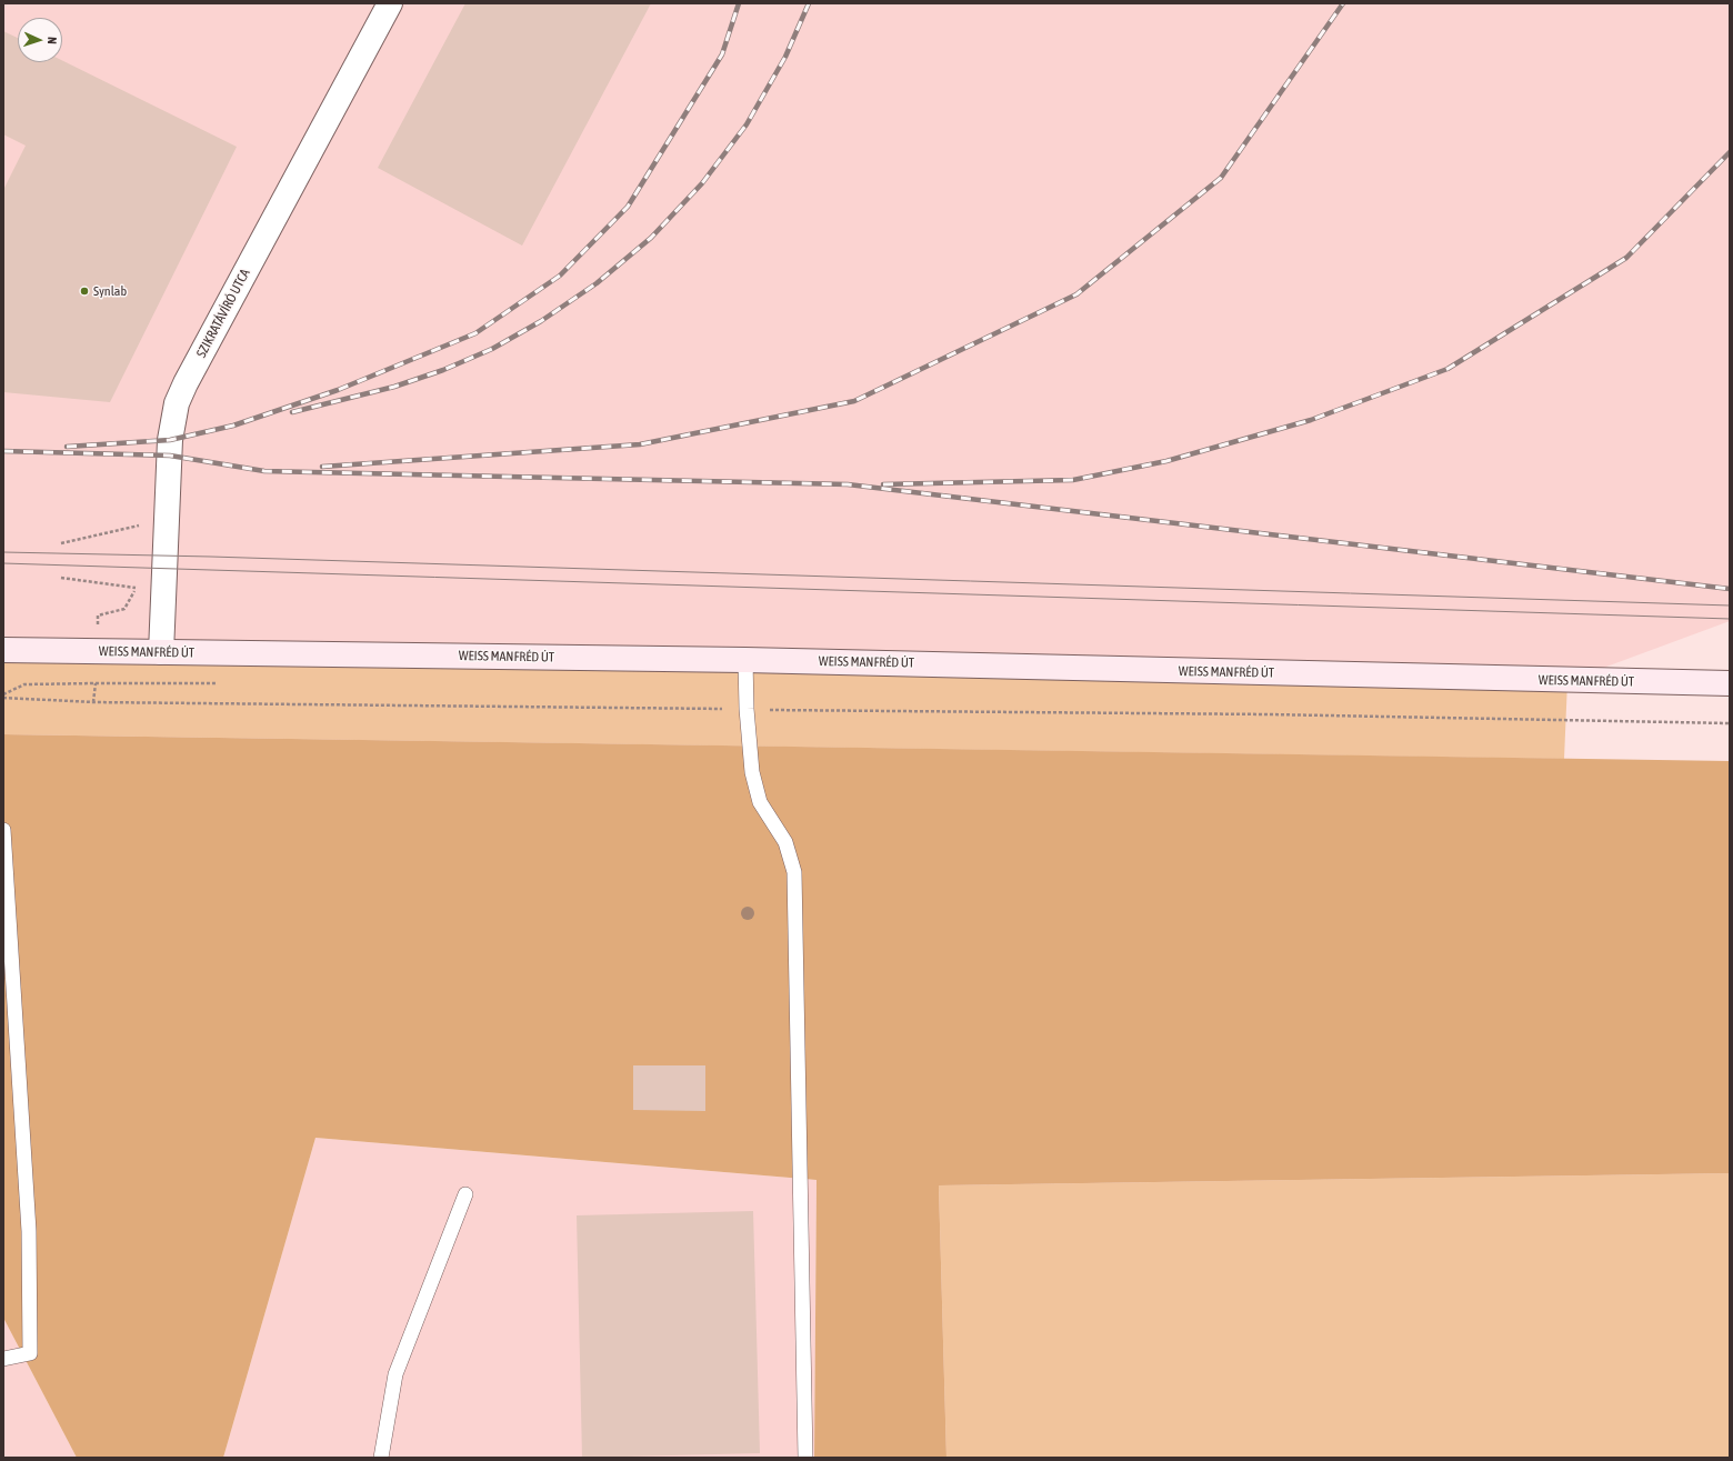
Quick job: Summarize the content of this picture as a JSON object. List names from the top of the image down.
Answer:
{
  "streets": {
    "main road": ["WEISS MANFRÉD ÚT"],
    "street": ["SZIKRATÁVÍRÓ UTCA"]
  },
  "crossings": [
    ["SZIKRATÁVÍRÓ UTCA", "WEISS MANFRÉD ÚT"]
  ],
  "places": ["Synlab"],
  "north": "right"
}
